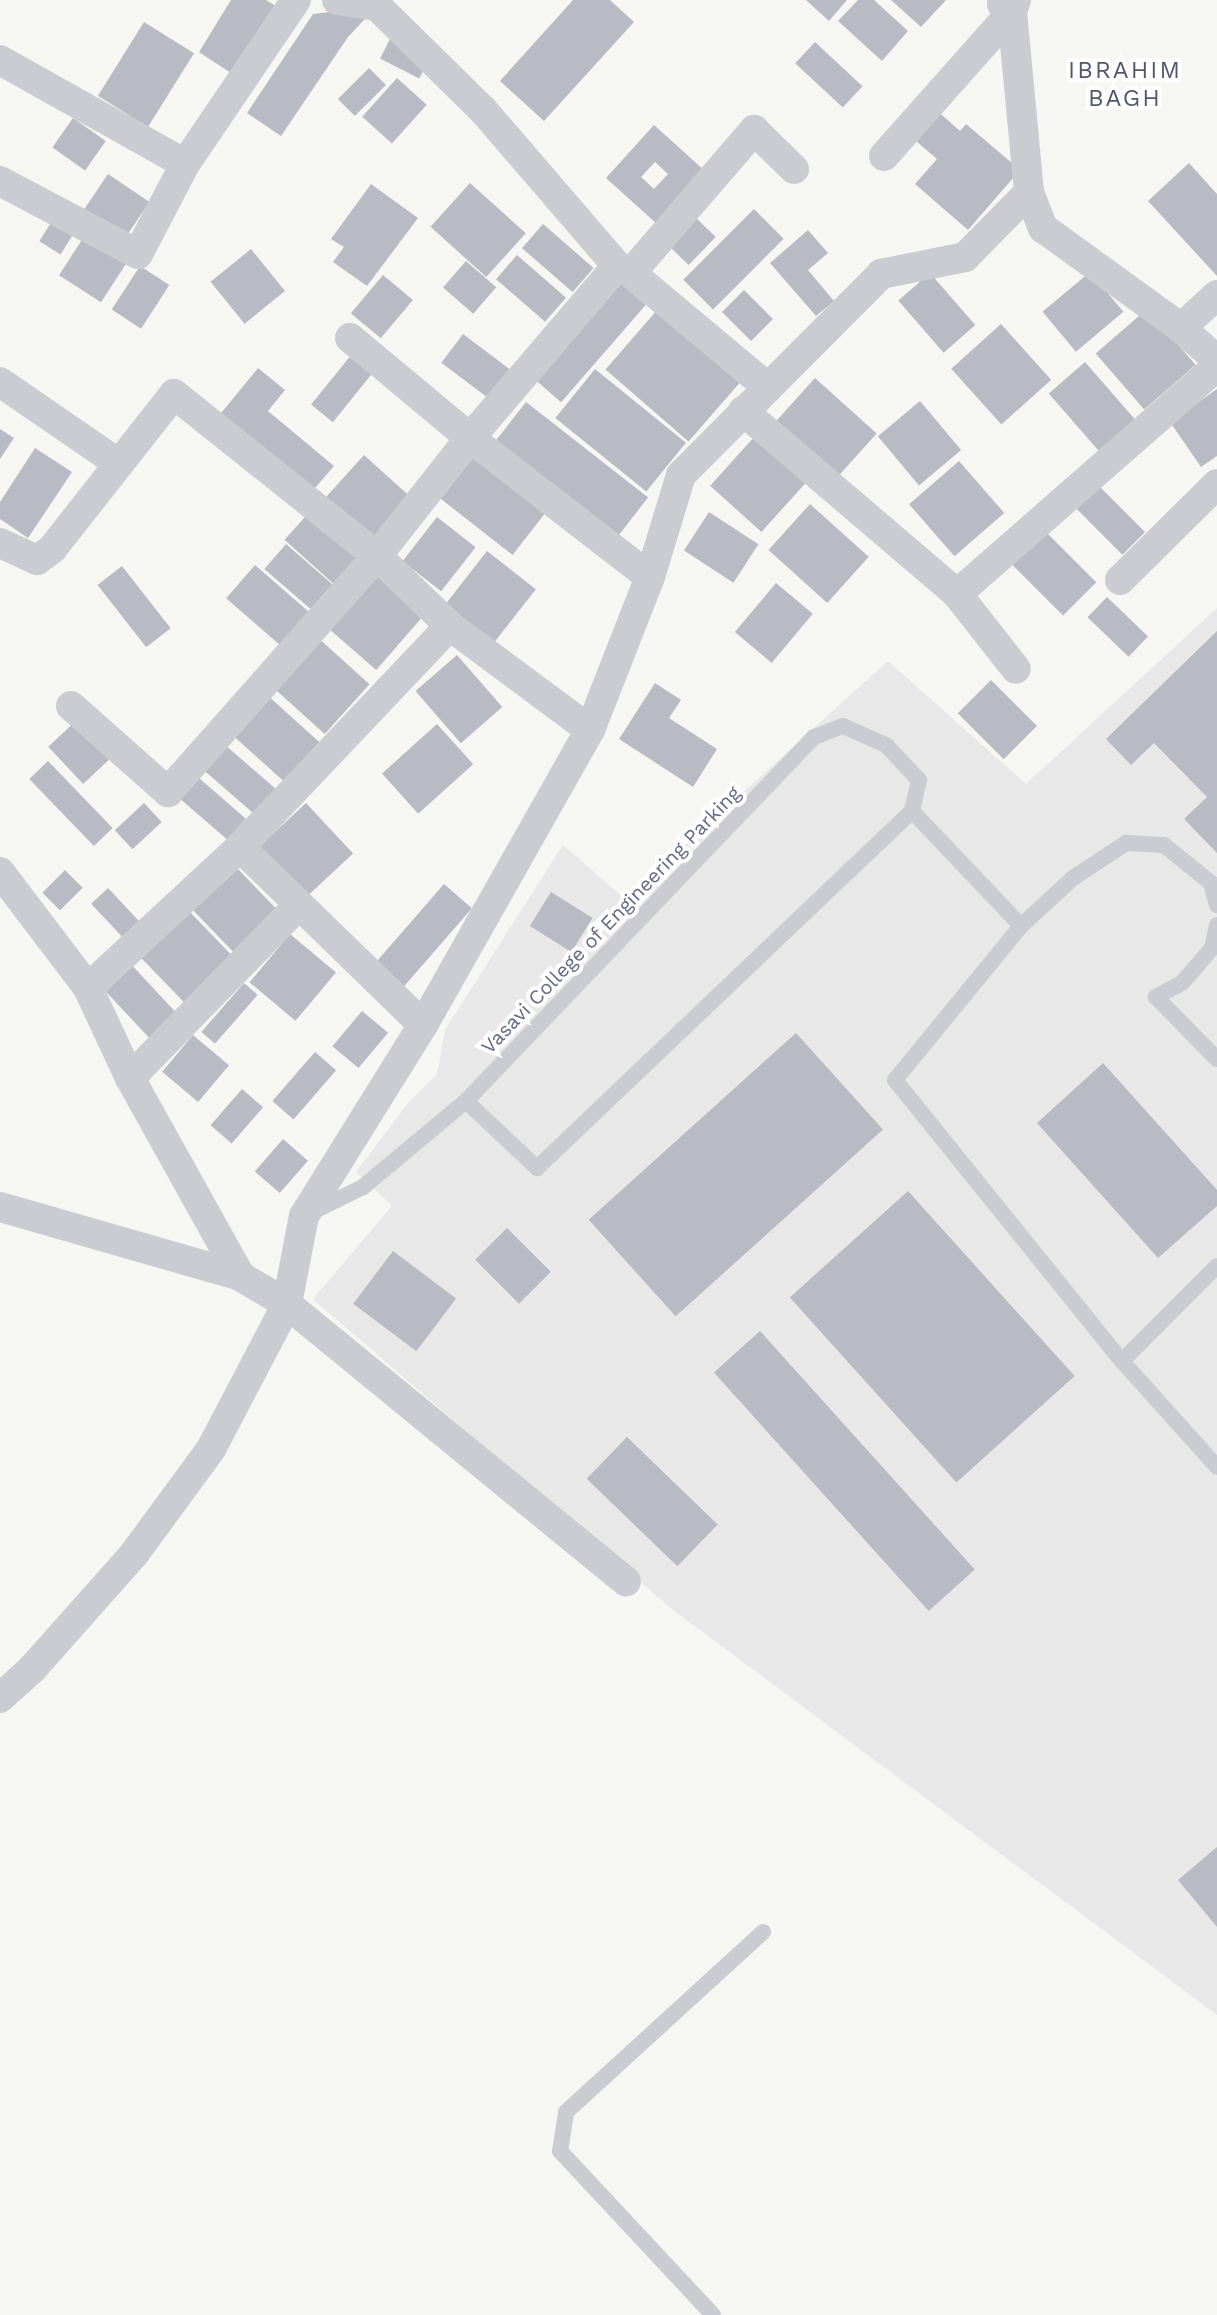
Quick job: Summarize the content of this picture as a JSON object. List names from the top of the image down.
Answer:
{
  "streets": {
    "lane": ["Vasavi College of Engineering Parking"]
  },
  "districts": ["IBRAHIM BAGH"]
}
